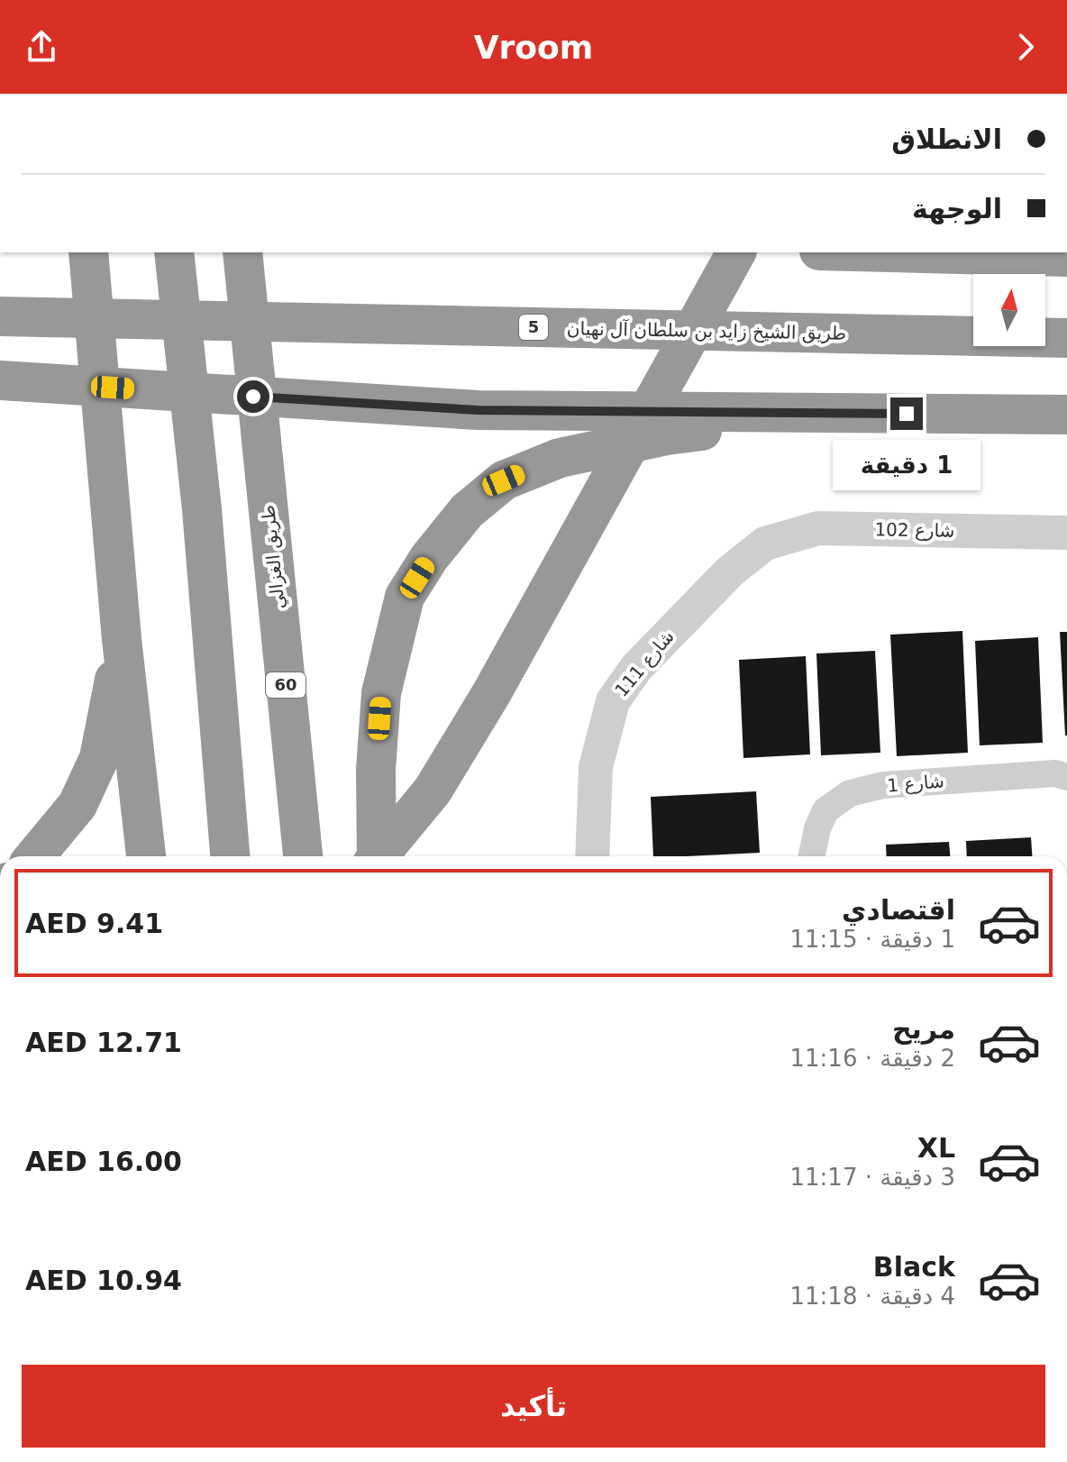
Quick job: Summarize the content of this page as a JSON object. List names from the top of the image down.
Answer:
{
  "streets": {
    "highway": [
      "5",
      "طريق الشيخ زايد بن سلطان آل نهيان",
      "طريق الغزالي",
      "60"
    ],
    "street": ["شارع 102", "شارع 111", "شارع 1"]
  },
  "crossings": [
    ["شارع 102", "شارع 111"]
  ],
  "north": "top",
  "page": {
    "header": "Vroom",
    "banner": ["الانطلاق", "الوجهة"],
    "bubble": "1 دقيقة",
    "list": [
      {
        "name": "اقتصادي",
        "note": "1 دقيقة · 11:15",
        "value": "AED 9.41"
      },
      {
        "name": "مريح",
        "note": "2 دقيقة · 11:16",
        "value": "AED 12.71"
      },
      {
        "name": "XL",
        "note": "3 دقيقة · 11:17",
        "value": "AED 16.00"
      },
      {
        "name": "Black",
        "note": "4 دقيقة · 11:18",
        "value": "AED 10.94"
      }
    ],
    "buttons": "تأكيد"
  }
}
